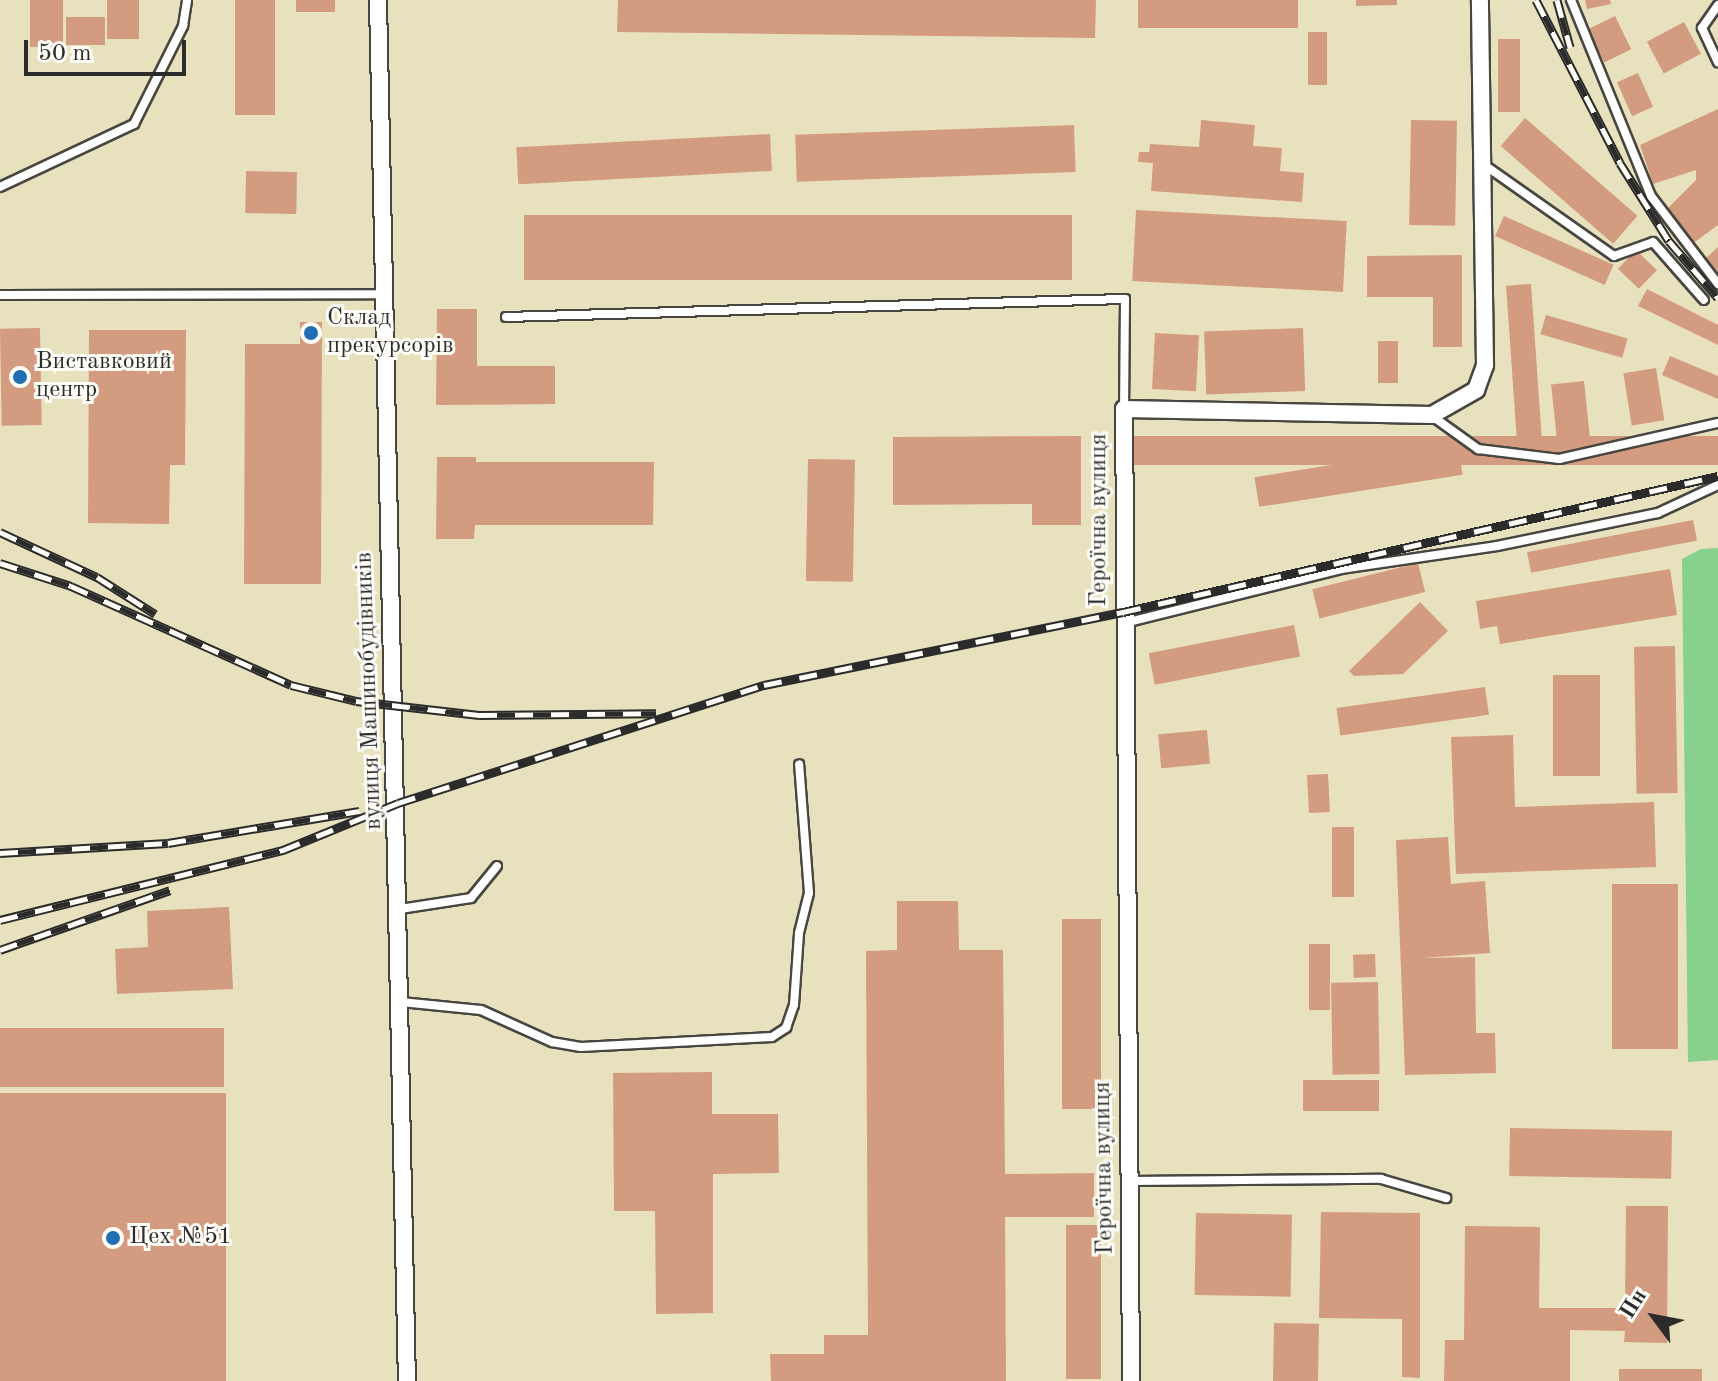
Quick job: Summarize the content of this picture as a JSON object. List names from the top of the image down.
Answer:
{
  "streets": {
    "street": ["Героїчна вулиця", "вулиця Машинобудівників"]
  },
  "places": ["Склад прекурсорів", "Виставковий центр", "Цех №51"],
  "scale_bar": "50 m",
  "north": "top left"
}
